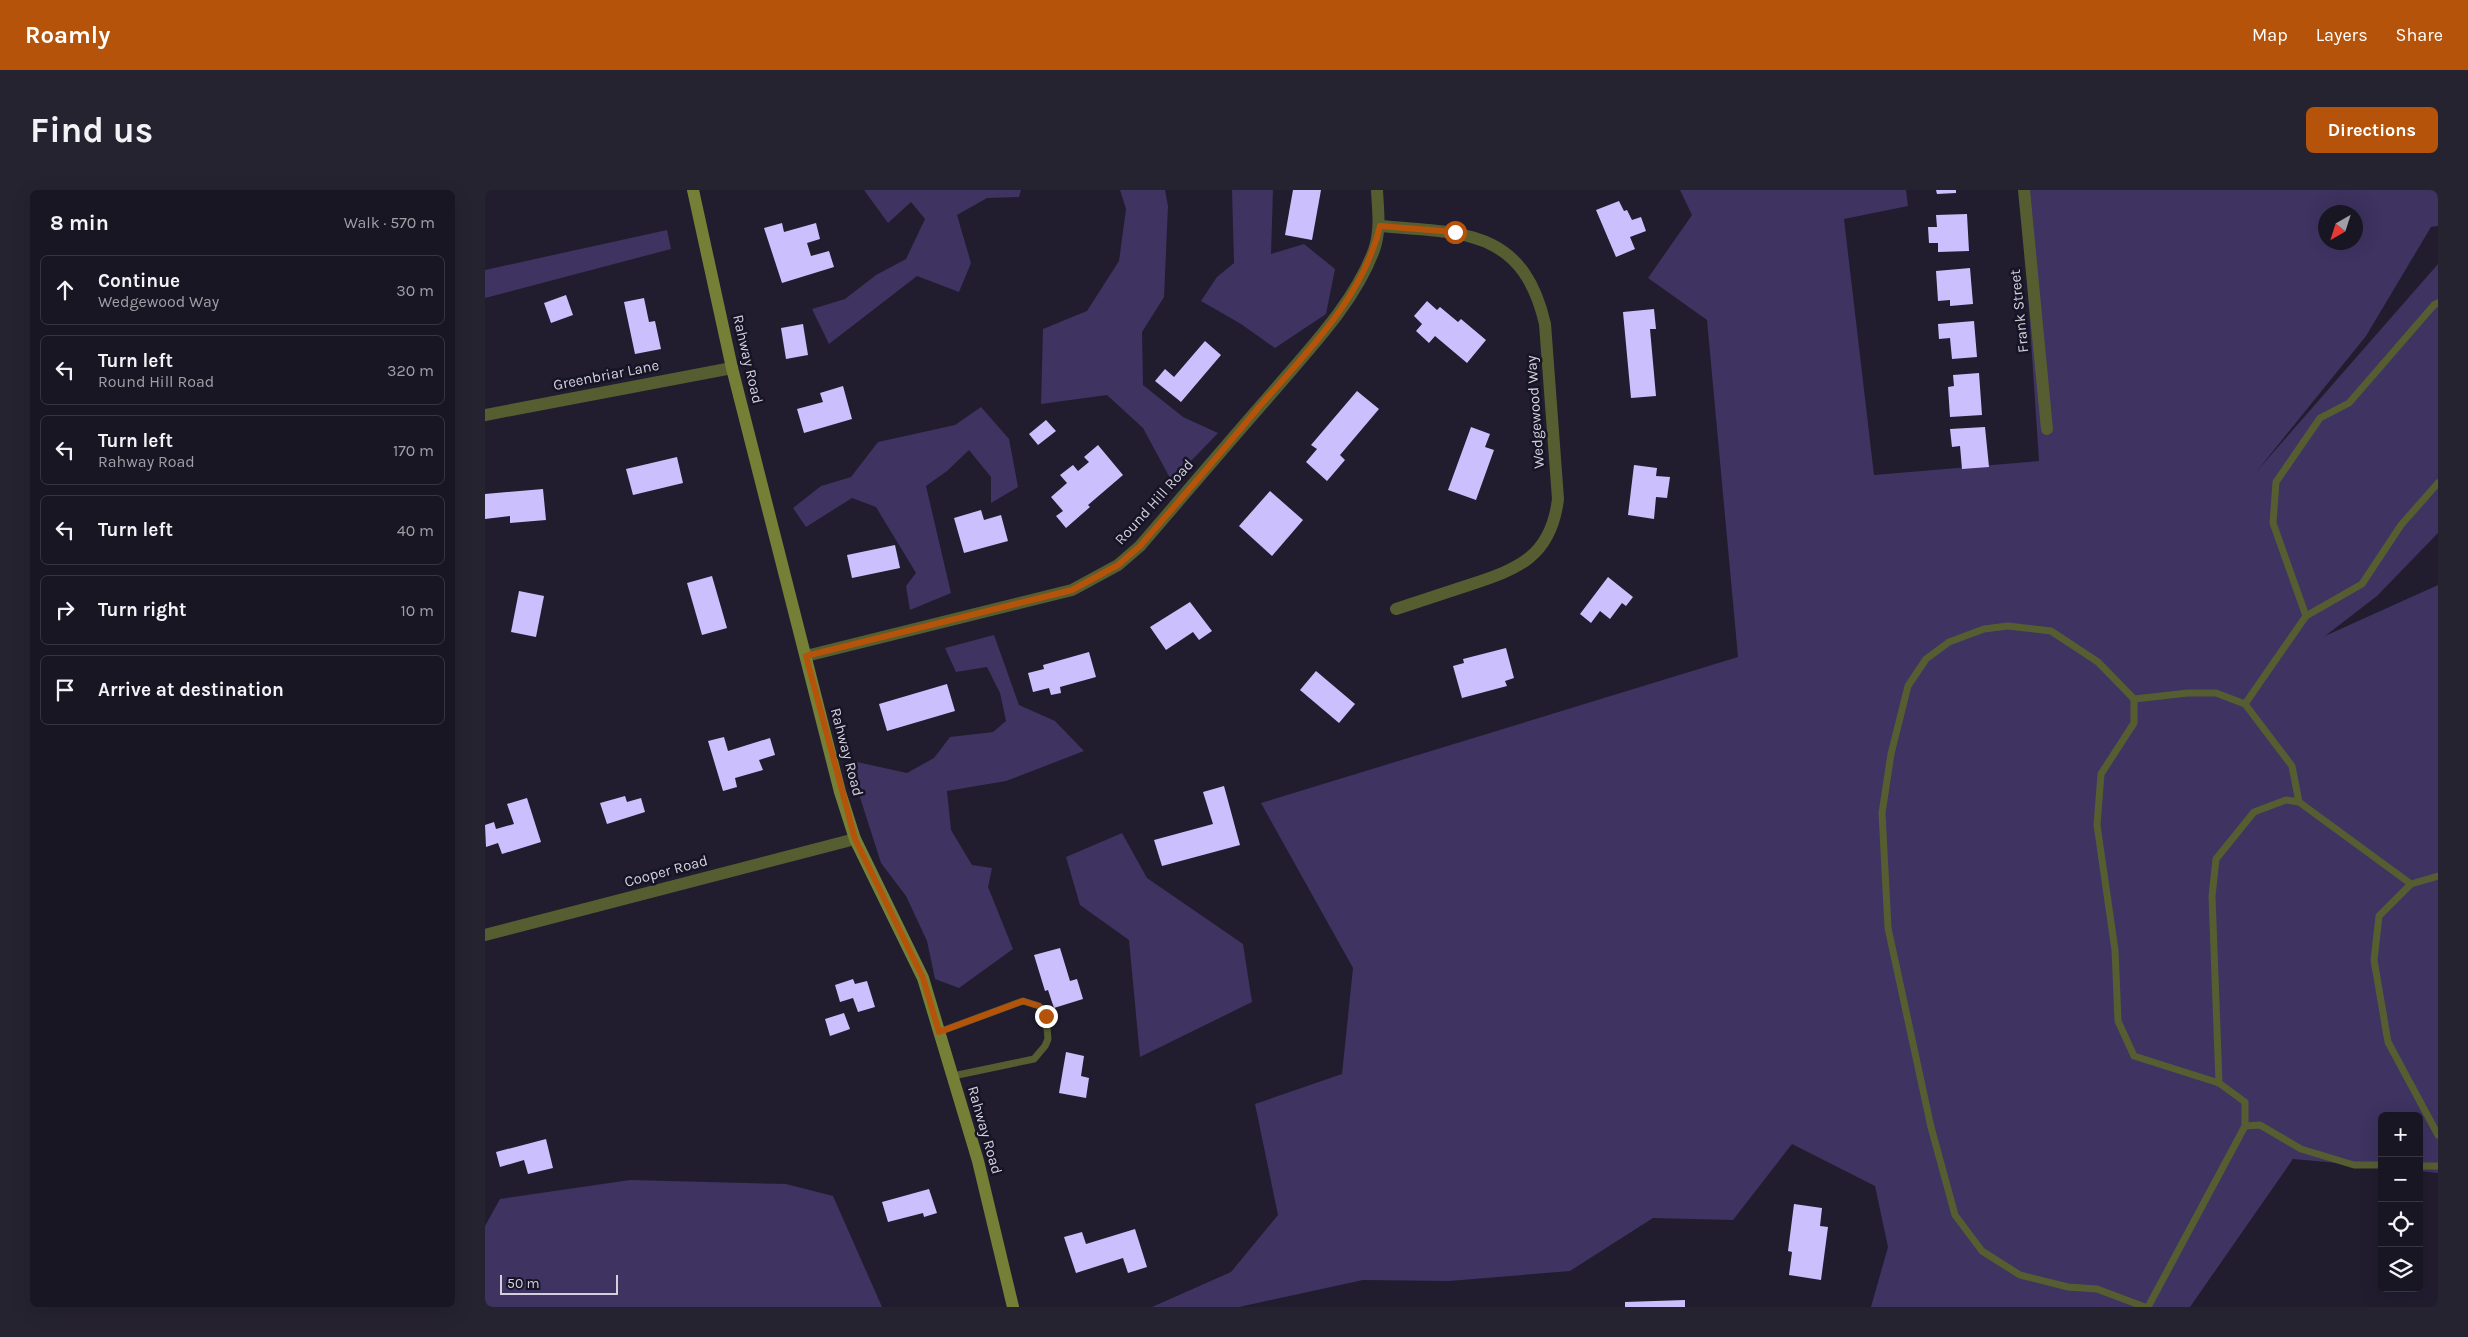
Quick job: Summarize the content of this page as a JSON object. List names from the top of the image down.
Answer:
{
  "streets": {
    "street": [
      "Frank Street",
      "Rahway Road",
      "Greenbriar Lane",
      "Wedgewood Way",
      "Round Hill Road",
      "Cooper Road"
    ]
  },
  "crossings": [
    ["Rahway Road", "Greenbriar Lane"],
    ["Rahway Road", "Round Hill Road"],
    ["Rahway Road", "Cooper Road"],
    ["Wedgewood Way", "Round Hill Road"]
  ],
  "scale_bar": "50 m",
  "north": "bottom left",
  "page": {
    "header": "Roamly",
    "nav": ["Map", "Layers", "Share"],
    "buttons": "Directions",
    "title": "Find us",
    "heading": ["8 min", "Walk · 570 m"],
    "list": [
      ["Continue", "Wedgewood Way", "30 m"],
      ["Turn left", "Round Hill Road", "320 m"],
      ["Turn left", "Rahway Road", "170 m"],
      ["Turn left", "40 m"],
      ["Turn right", "10 m"],
      "Arrive at destination"
    ],
    "map_buttons": ["+", "−"],
    "scale": "50 m"
  }
}
